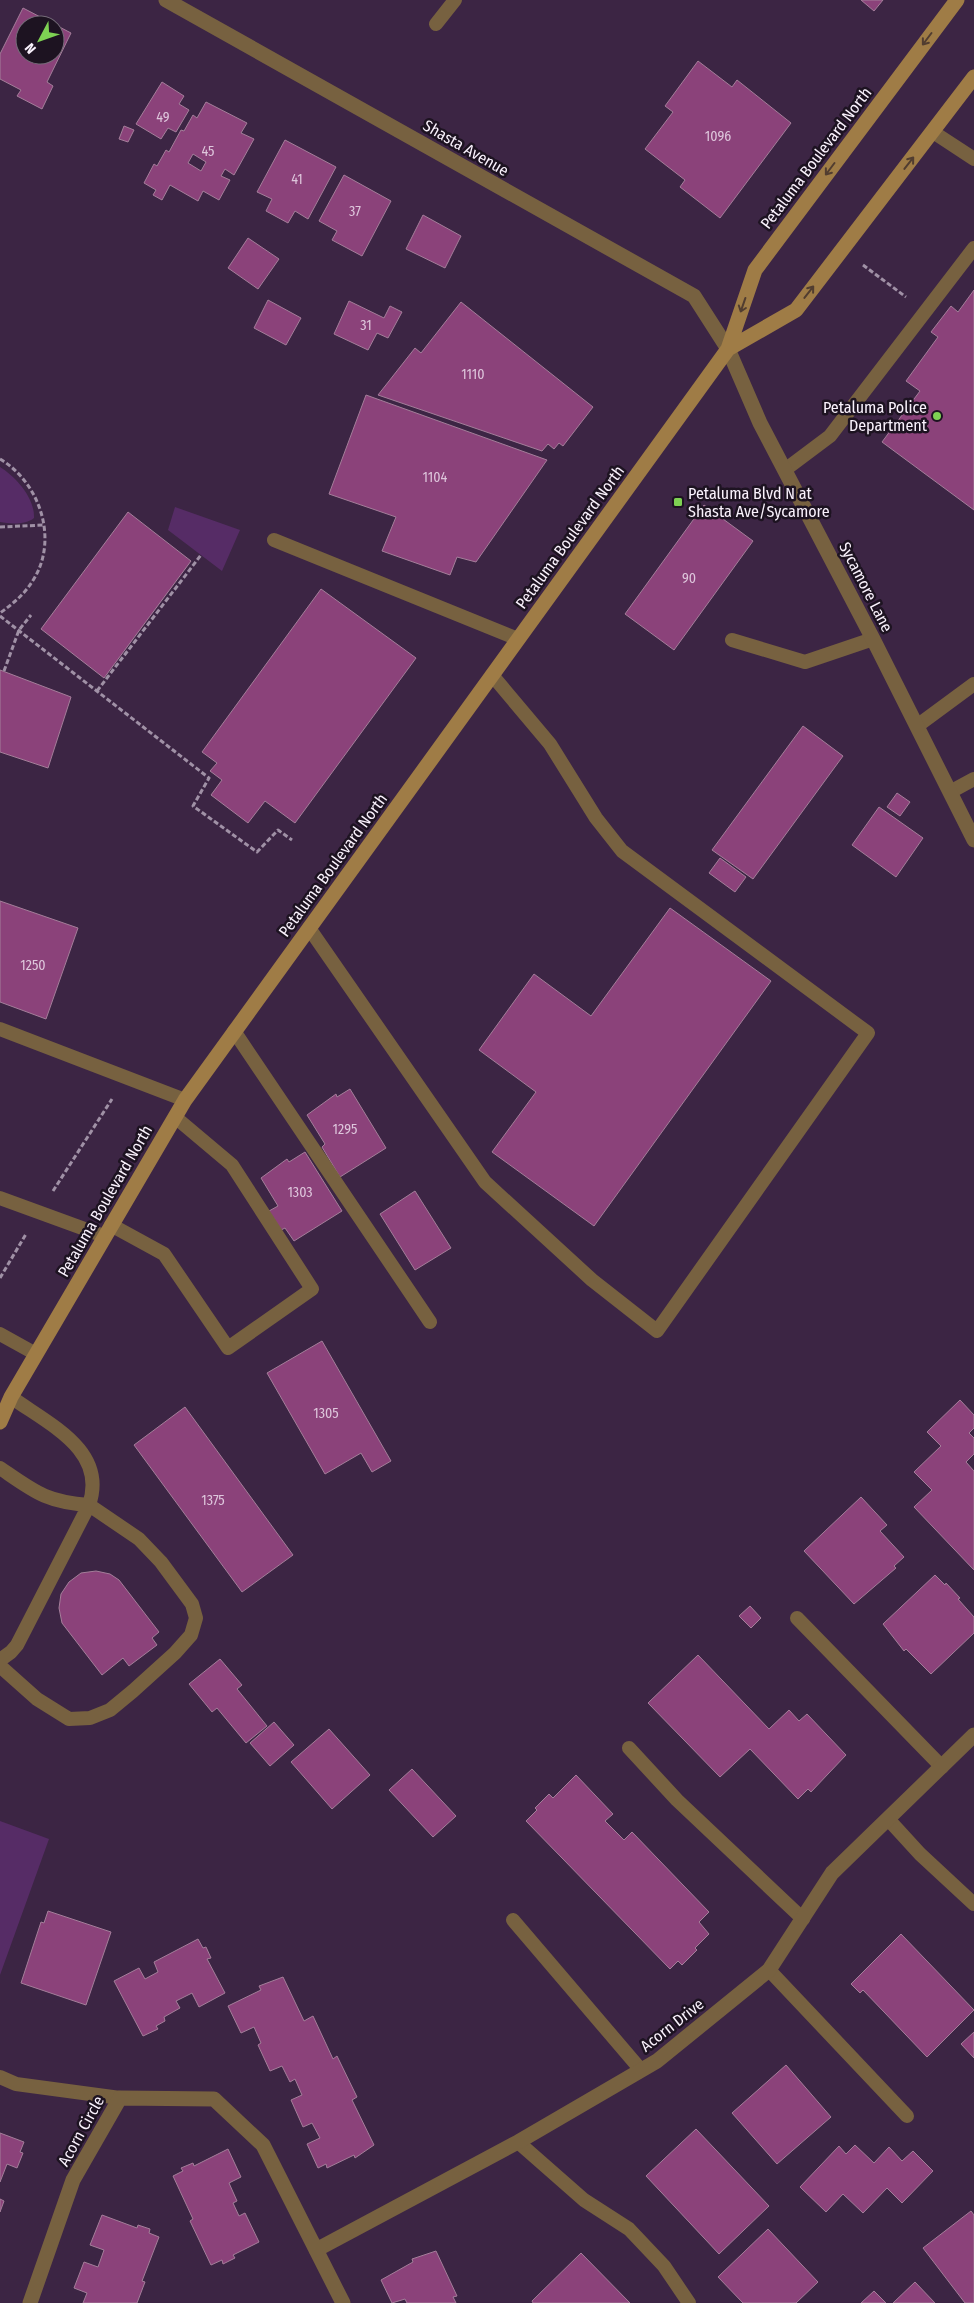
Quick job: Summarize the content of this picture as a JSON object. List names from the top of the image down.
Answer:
{
  "streets": {
    "main road": ["Petaluma Boulevard North"],
    "street": [
      "Shasta Avenue",
      "Sycamore Lane",
      "Acorn Drive",
      "Acorn Circle"
    ]
  },
  "crossings": [
    ["Shasta Avenue", "Petaluma Boulevard North"],
    ["Shasta Avenue", "Sycamore Lane"],
    ["Petaluma Boulevard North", "Sycamore Lane"],
    ["Acorn Drive", "Acorn Circle"]
  ],
  "places": {
    "other": ["Petaluma Police Department"],
    "transit": ["Petaluma Blvd N at Shasta Ave/Sycamore"]
  },
  "house_numbers": [
    "49",
    "1096",
    "45",
    "41",
    "37",
    "31",
    "1110",
    "1104",
    "90",
    "1250",
    "1295",
    "1303",
    "1305",
    "1375"
  ],
  "north": "bottom left"
}
